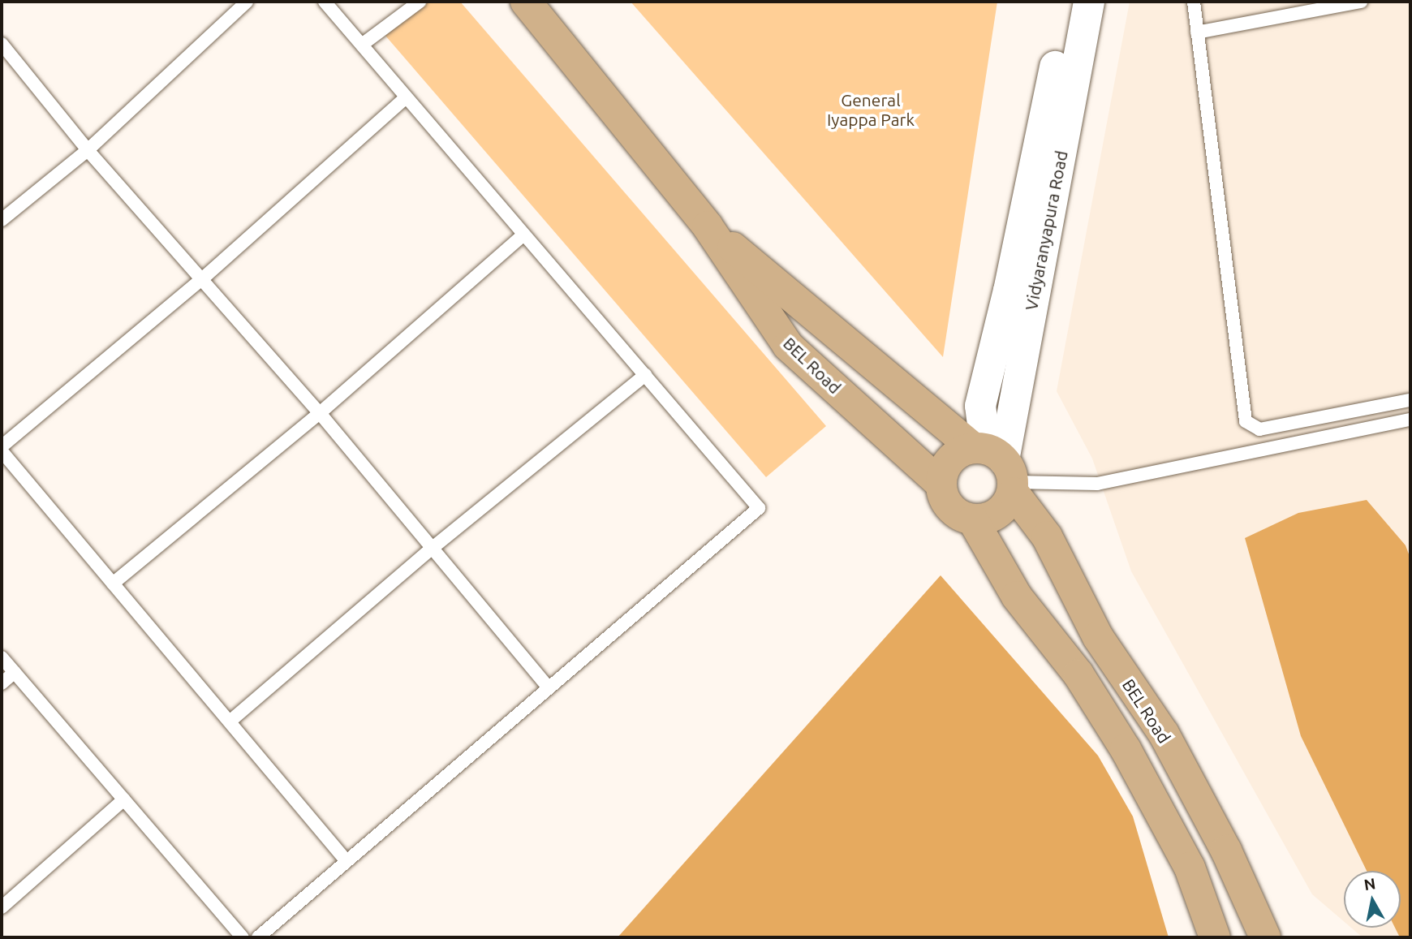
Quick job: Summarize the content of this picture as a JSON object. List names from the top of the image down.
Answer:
{
  "streets": {
    "main road": ["Vidyaranyapura Road", "BEL Road"]
  },
  "crossings": [
    ["Vidyaranyapura Road", "BEL Road"]
  ],
  "parks": ["General Iyappa Park"],
  "north": "top"
}
